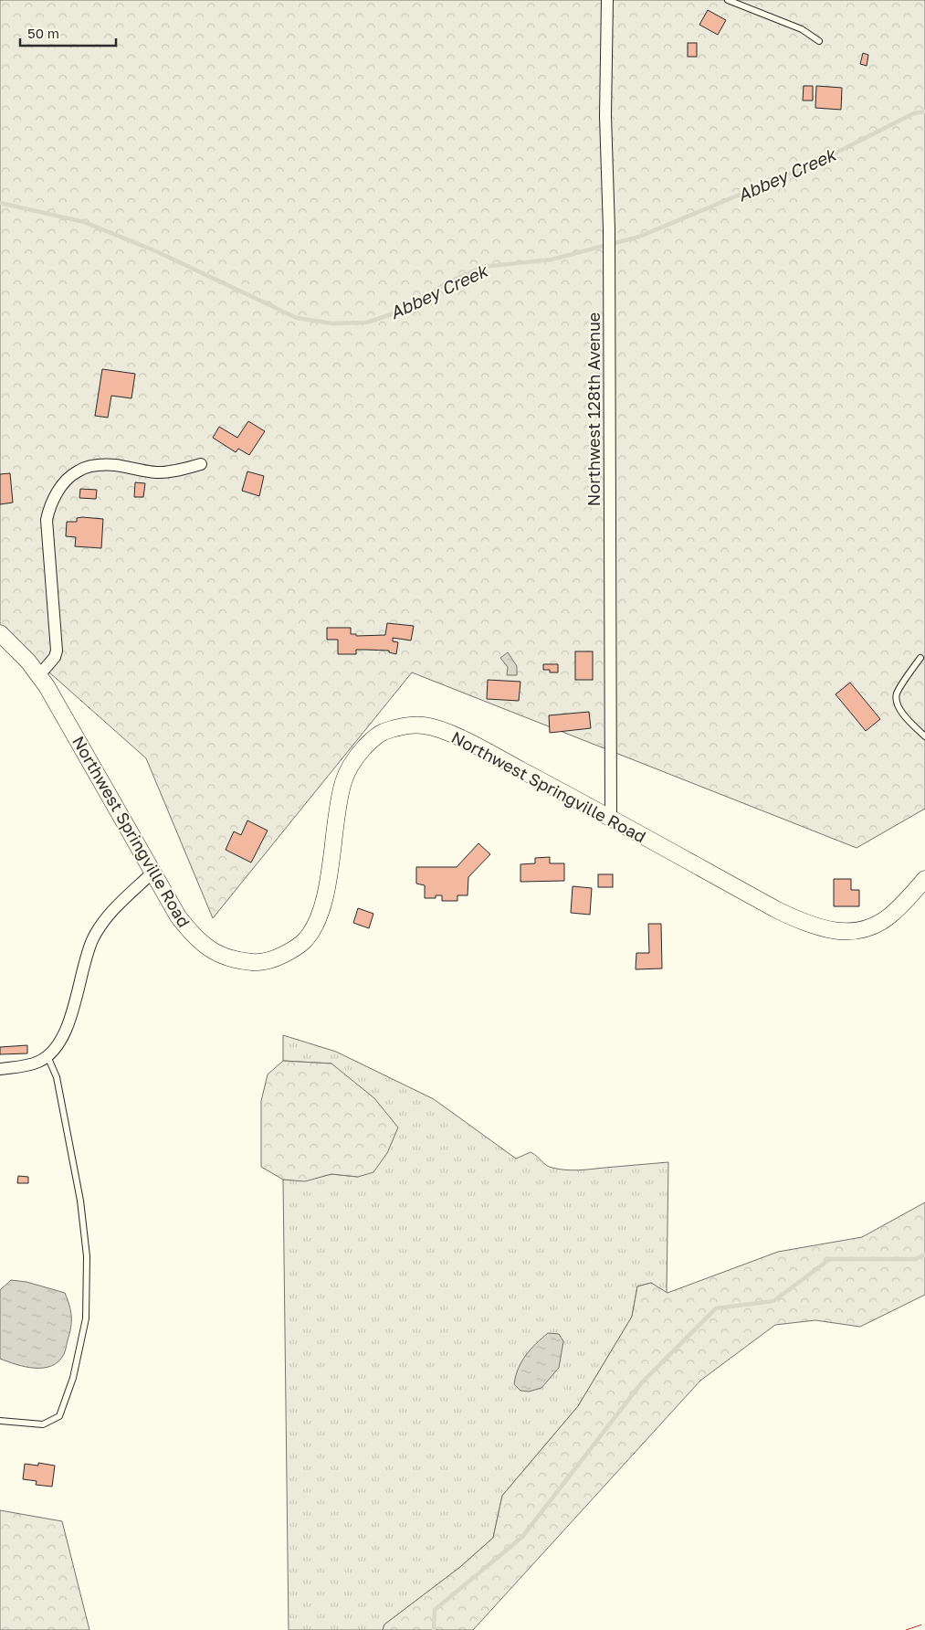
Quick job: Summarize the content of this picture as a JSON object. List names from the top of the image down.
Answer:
{
  "streets": {
    "street": ["Northwest 128th Avenue", "Northwest Springville Road"]
  },
  "crossings": [
    ["Northwest 128th Avenue", "Northwest Springville Road"]
  ],
  "water": ["Abbey Creek"],
  "scale_bar": "50 m"
}
